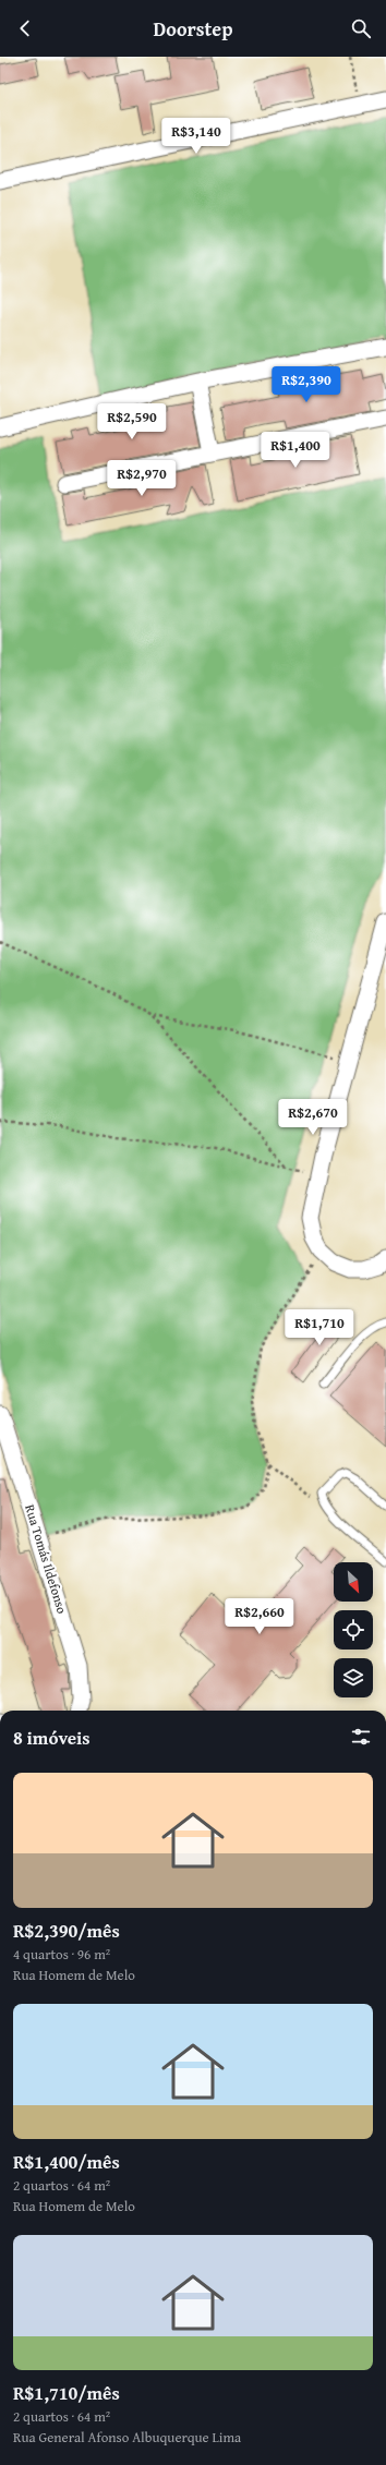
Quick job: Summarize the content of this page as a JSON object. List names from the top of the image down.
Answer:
{
  "streets": {
    "street": ["Rua Tomás Ildefonso"]
  },
  "north": "bottom right",
  "page": {
    "header": "Doorstep",
    "price": [
      "R$3,140",
      "R$2,390",
      "R$2,590",
      "R$1,400",
      "R$2,970",
      "R$2,670",
      "R$1,710",
      "R$2,660"
    ],
    "heading": "8 imóveis",
    "list": [
      {
        "name": "R$2,390/mês",
        "note": "4 quartos · 96 m² · Rua Homem de Melo"
      },
      {
        "name": "R$1,400/mês",
        "note": "2 quartos · 64 m² · Rua Homem de Melo"
      },
      {
        "name": "R$1,710/mês",
        "note": "2 quartos · 64 m² · Rua General Afonso Albuquerque Lima"
      }
    ]
  }
}
